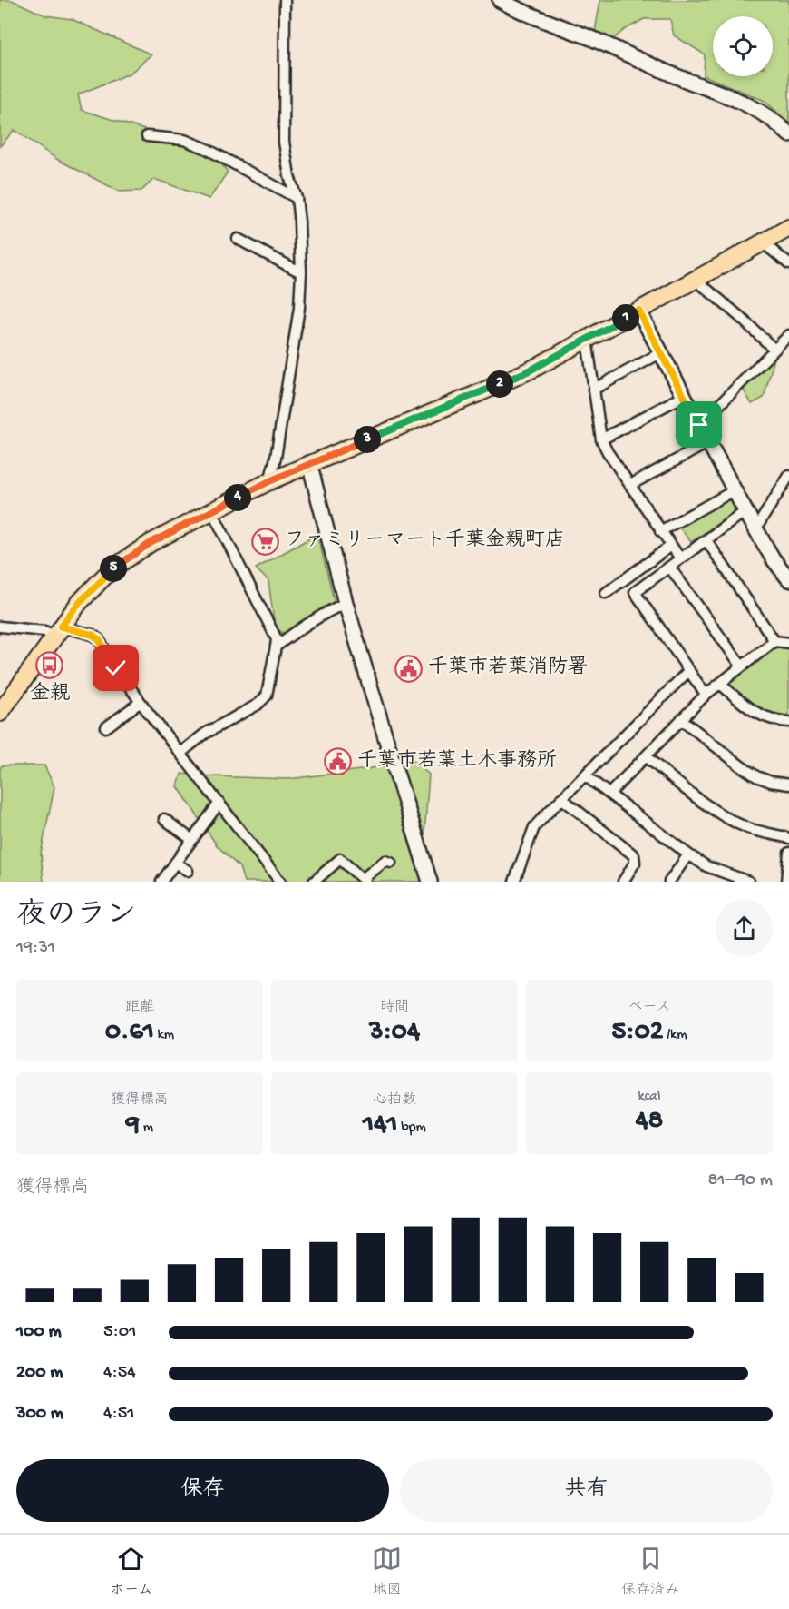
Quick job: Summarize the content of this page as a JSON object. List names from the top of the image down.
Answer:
{
  "places": {
    "supermarket": ["ファミリーマート千葉金親町店"],
    "bus stop": ["金親"],
    "public building": ["千葉市若葉消防署", "千葉市若葉土木事務所"]
  },
  "page": {
    "pins": [
      "1",
      "2",
      "3",
      "4",
      "5"
    ],
    "heading": ["夜のラン", "19:31"],
    "stats": [
      ["距離", "0.61 km"],
      ["時間", "3:04"],
      ["ペース", "5:02 /km"],
      ["獲得標高", "9 m"],
      ["心拍数", "141 bpm"],
      ["kcal", "48"]
    ],
    "chart": ["獲得標高", "81–90 m"],
    "list": [
      {
        "name": "100 m",
        "note": "5:01"
      },
      {
        "name": "200 m",
        "note": "4:54"
      },
      {
        "name": "300 m",
        "note": "4:51"
      }
    ],
    "buttons": ["保存", "共有"],
    "tabs": ["ホーム", "地図", "保存済み"]
  }
}
